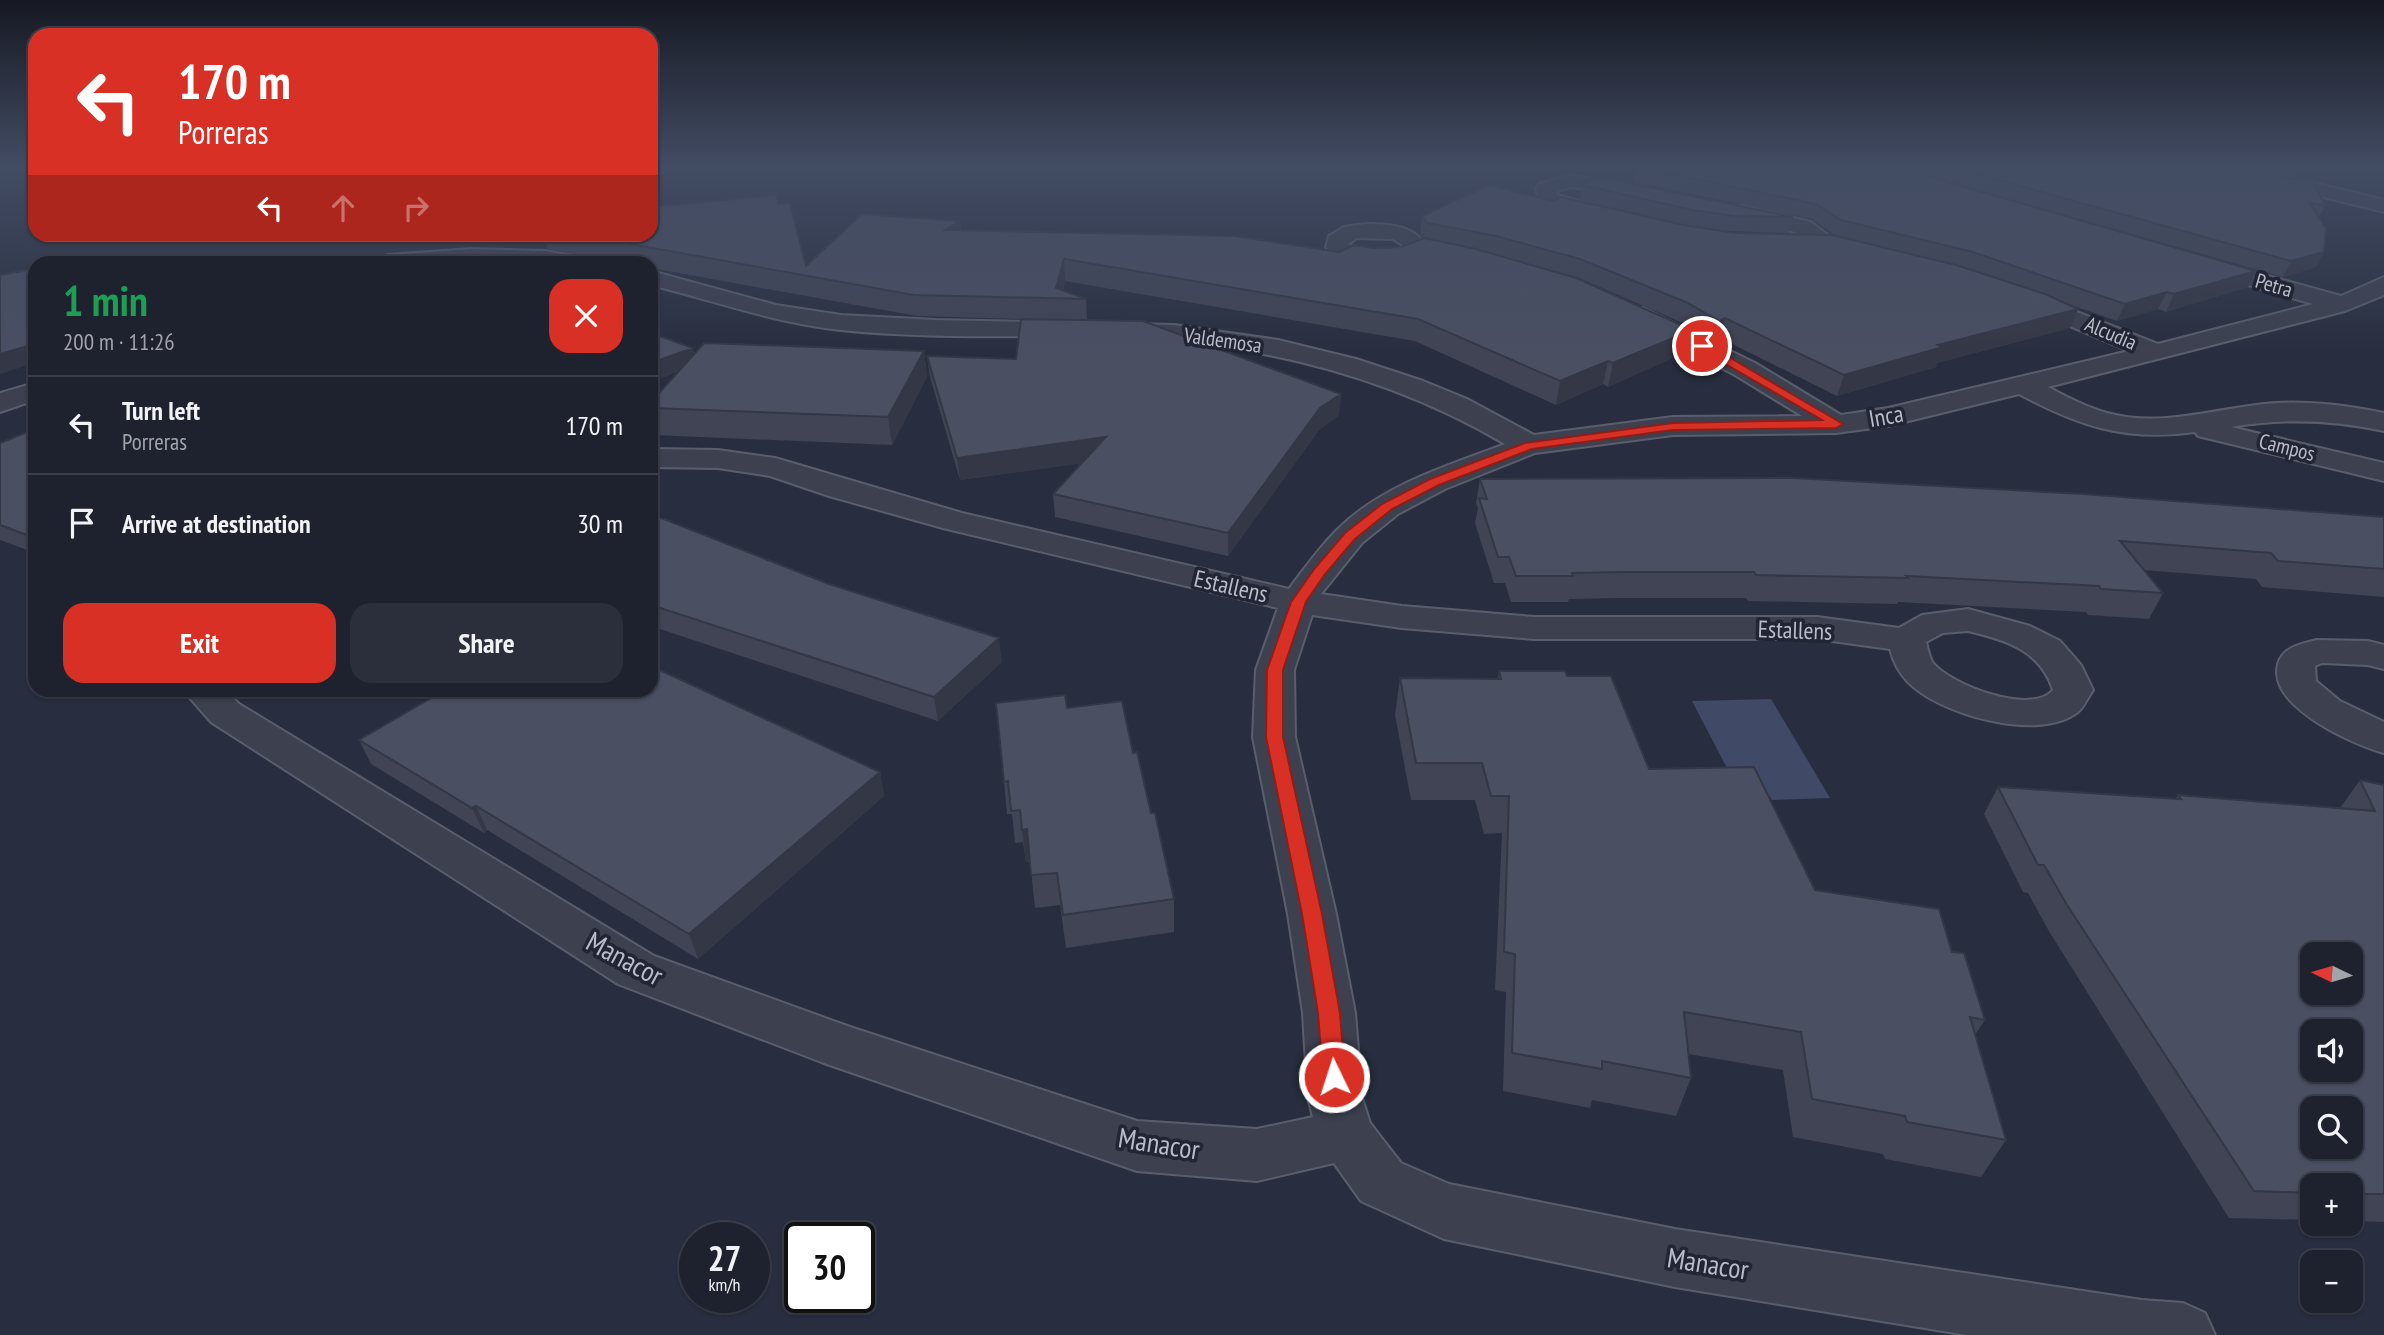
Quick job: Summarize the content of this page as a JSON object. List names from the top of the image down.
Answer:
{
  "streets": {
    "street": [
      "Petra",
      "Alcudia",
      "Valdemosa",
      "Inca",
      "Campos",
      "Estallens",
      "Manacor"
    ]
  },
  "crossings": [
    ["Petra", "Inca"],
    ["Alcudia", "Inca"],
    ["Valdemosa", "Inca"],
    ["Inca", "Campos"],
    ["Inca", "Estallens"],
    ["Inca", "Manacor"]
  ],
  "north": "left",
  "page": {
    "turn": ["170 m", "Porreras"],
    "heading": ["1 min", "200 m · 11:26"],
    "list": [
      {
        "name": "Turn left",
        "note": "Porreras",
        "value": "170 m"
      },
      {
        "name": "Arrive at destination",
        "value": "30 m"
      }
    ],
    "buttons": ["Exit", "Share"],
    "map_buttons": ["+", "−"],
    "speed": "27 km/h",
    "limit": "30"
  }
}
